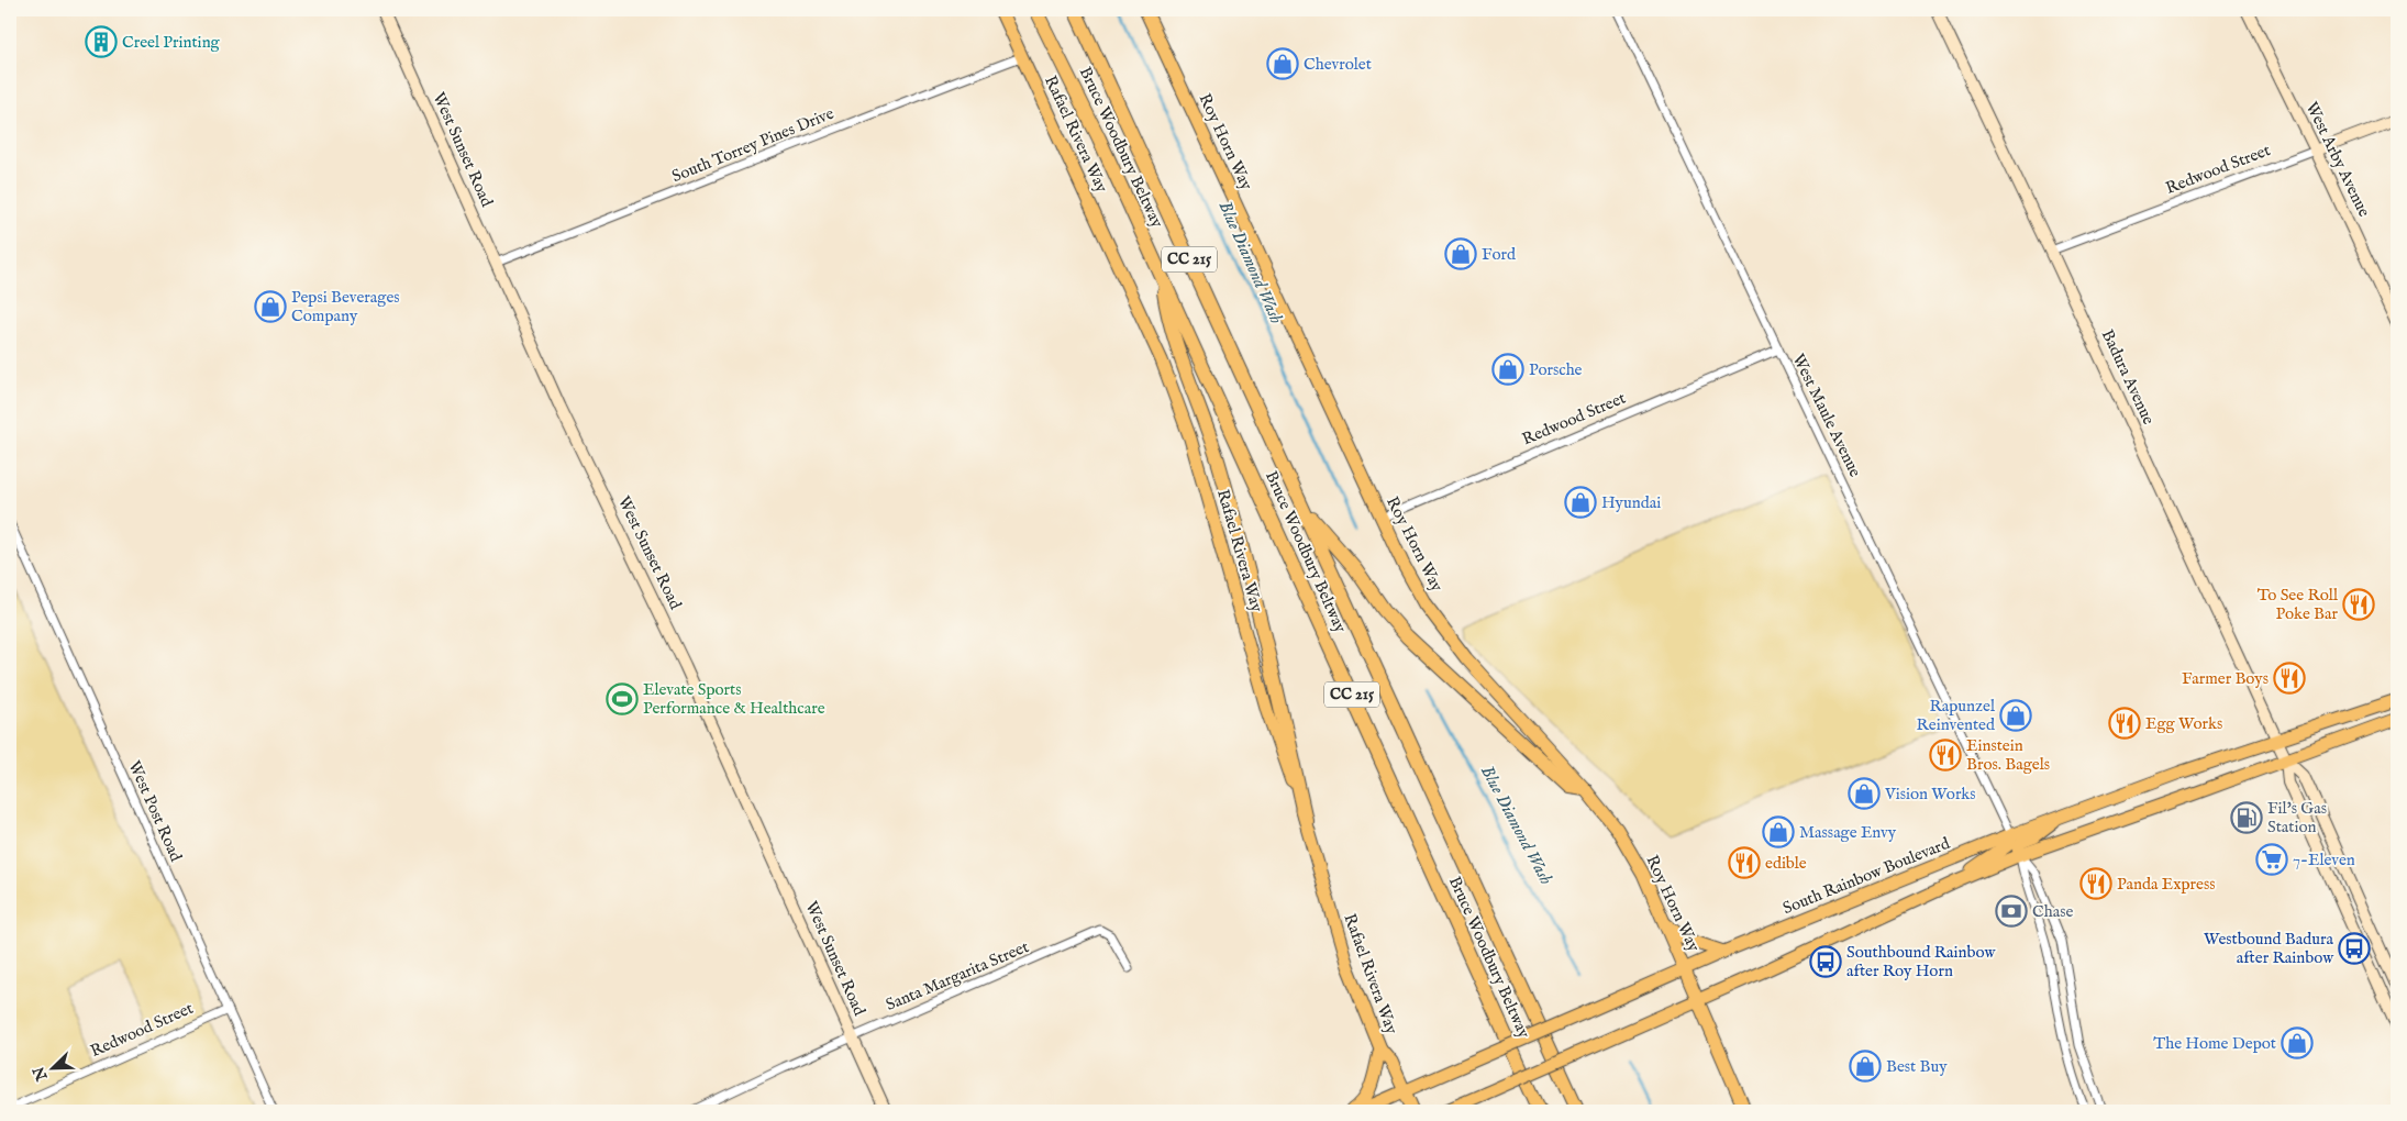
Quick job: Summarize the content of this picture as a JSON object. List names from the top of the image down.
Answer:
{
  "streets": {
    "highway": ["Bruce Woodbury Beltway", "CC 215"],
    "main road": [
      "Rafael Rivera Way",
      "Roy Horn Way",
      "West Sunset Road",
      "West Arby Avenue",
      "Redwood Street",
      "Badura Avenue",
      "South Rainbow Boulevard"
    ],
    "street": [
      "South Torrey Pines Drive",
      "West Maule Avenue",
      "West Post Road",
      "Santa Margarita Street"
    ]
  },
  "crossings": [
    ["Rafael Rivera Way", "South Torrey Pines Drive"],
    ["Rafael Rivera Way", "South Rainbow Boulevard"],
    ["Roy Horn Way", "Redwood Street"],
    ["Roy Horn Way", "South Rainbow Boulevard"],
    ["South Torrey Pines Drive", "West Sunset Road"],
    ["West Sunset Road", "Santa Margarita Street"],
    ["West Arby Avenue", "Redwood Street"],
    ["Redwood Street", "Badura Avenue"],
    ["Redwood Street", "West Maule Avenue"],
    ["Redwood Street", "West Post Road"],
    ["Badura Avenue", "South Rainbow Boulevard"],
    ["West Maule Avenue", "South Rainbow Boulevard"]
  ],
  "water": ["Blue Diamond Wash"],
  "places": {
    "building": ["Creel Printing"],
    "shop": [
      "Chevrolet",
      "Ford",
      "Pepsi Beverages Company",
      "Porsche",
      "Hyundai",
      "Rapunzel Reinvented",
      "Vision Works",
      "Massage Envy",
      "The Home Depot",
      "Best Buy"
    ],
    "restaurant": [
      "To See Roll Poke Bar",
      "Farmer Boys",
      "Egg Works",
      "Einstein Bros. Bagels",
      "edible",
      "Panda Express"
    ],
    "sports": ["Elevate Sports Performance & Healthcare"],
    "fuel station": ["Fil's Gas Station"],
    "supermarket": ["7-Eleven"],
    "bank": ["Chase"],
    "bus stop": ["Westbound Badura after Rainbow", "Southbound Rainbow after Roy Horn"]
  },
  "north": "bottom left"
}
